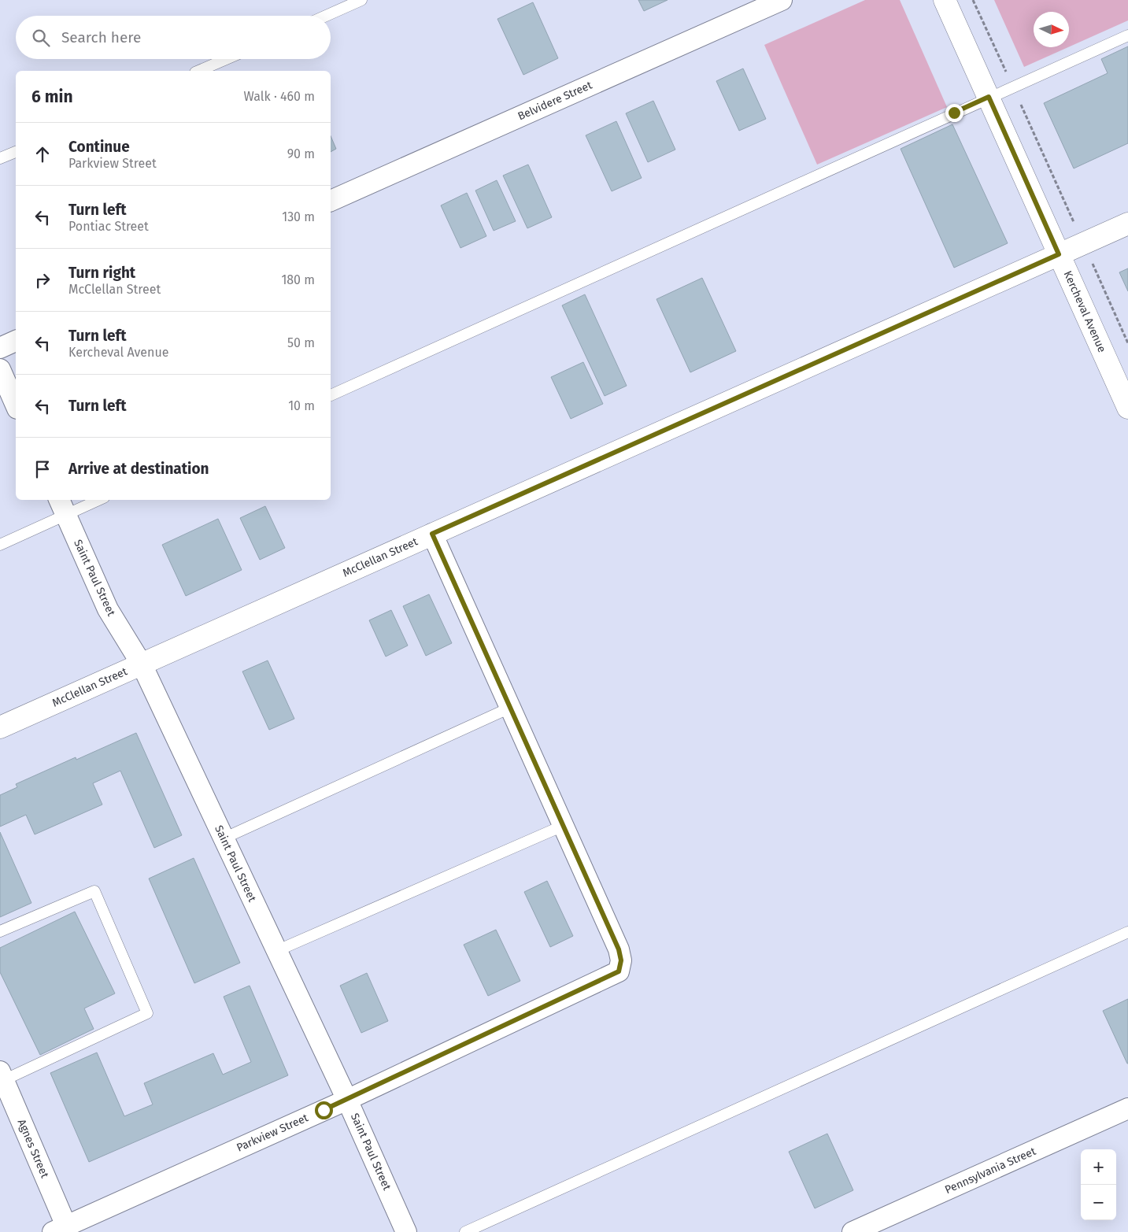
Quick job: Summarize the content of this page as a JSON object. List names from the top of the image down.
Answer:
{
  "streets": {
    "street": [
      "Belvidere Street",
      "Kercheval Avenue",
      "McClellan Street",
      "Saint Paul Street",
      "Parkview Street",
      "Agnes Street",
      "Pennsylvania Street"
    ]
  },
  "crossings": [
    ["Kercheval Avenue", "McClellan Street"],
    ["McClellan Street", "Saint Paul Street"],
    ["Saint Paul Street", "Parkview Street"],
    ["Parkview Street", "Agnes Street"]
  ],
  "north": "right",
  "page": {
    "search": "Search here",
    "heading": ["6 min", "Walk · 460 m"],
    "list": [
      ["Continue", "Parkview Street", "90 m"],
      ["Turn left", "Pontiac Street", "130 m"],
      ["Turn right", "McClellan Street", "180 m"],
      ["Turn left", "Kercheval Avenue", "50 m"],
      ["Turn left", "10 m"],
      "Arrive at destination"
    ],
    "map_buttons": ["+", "−"]
  }
}
